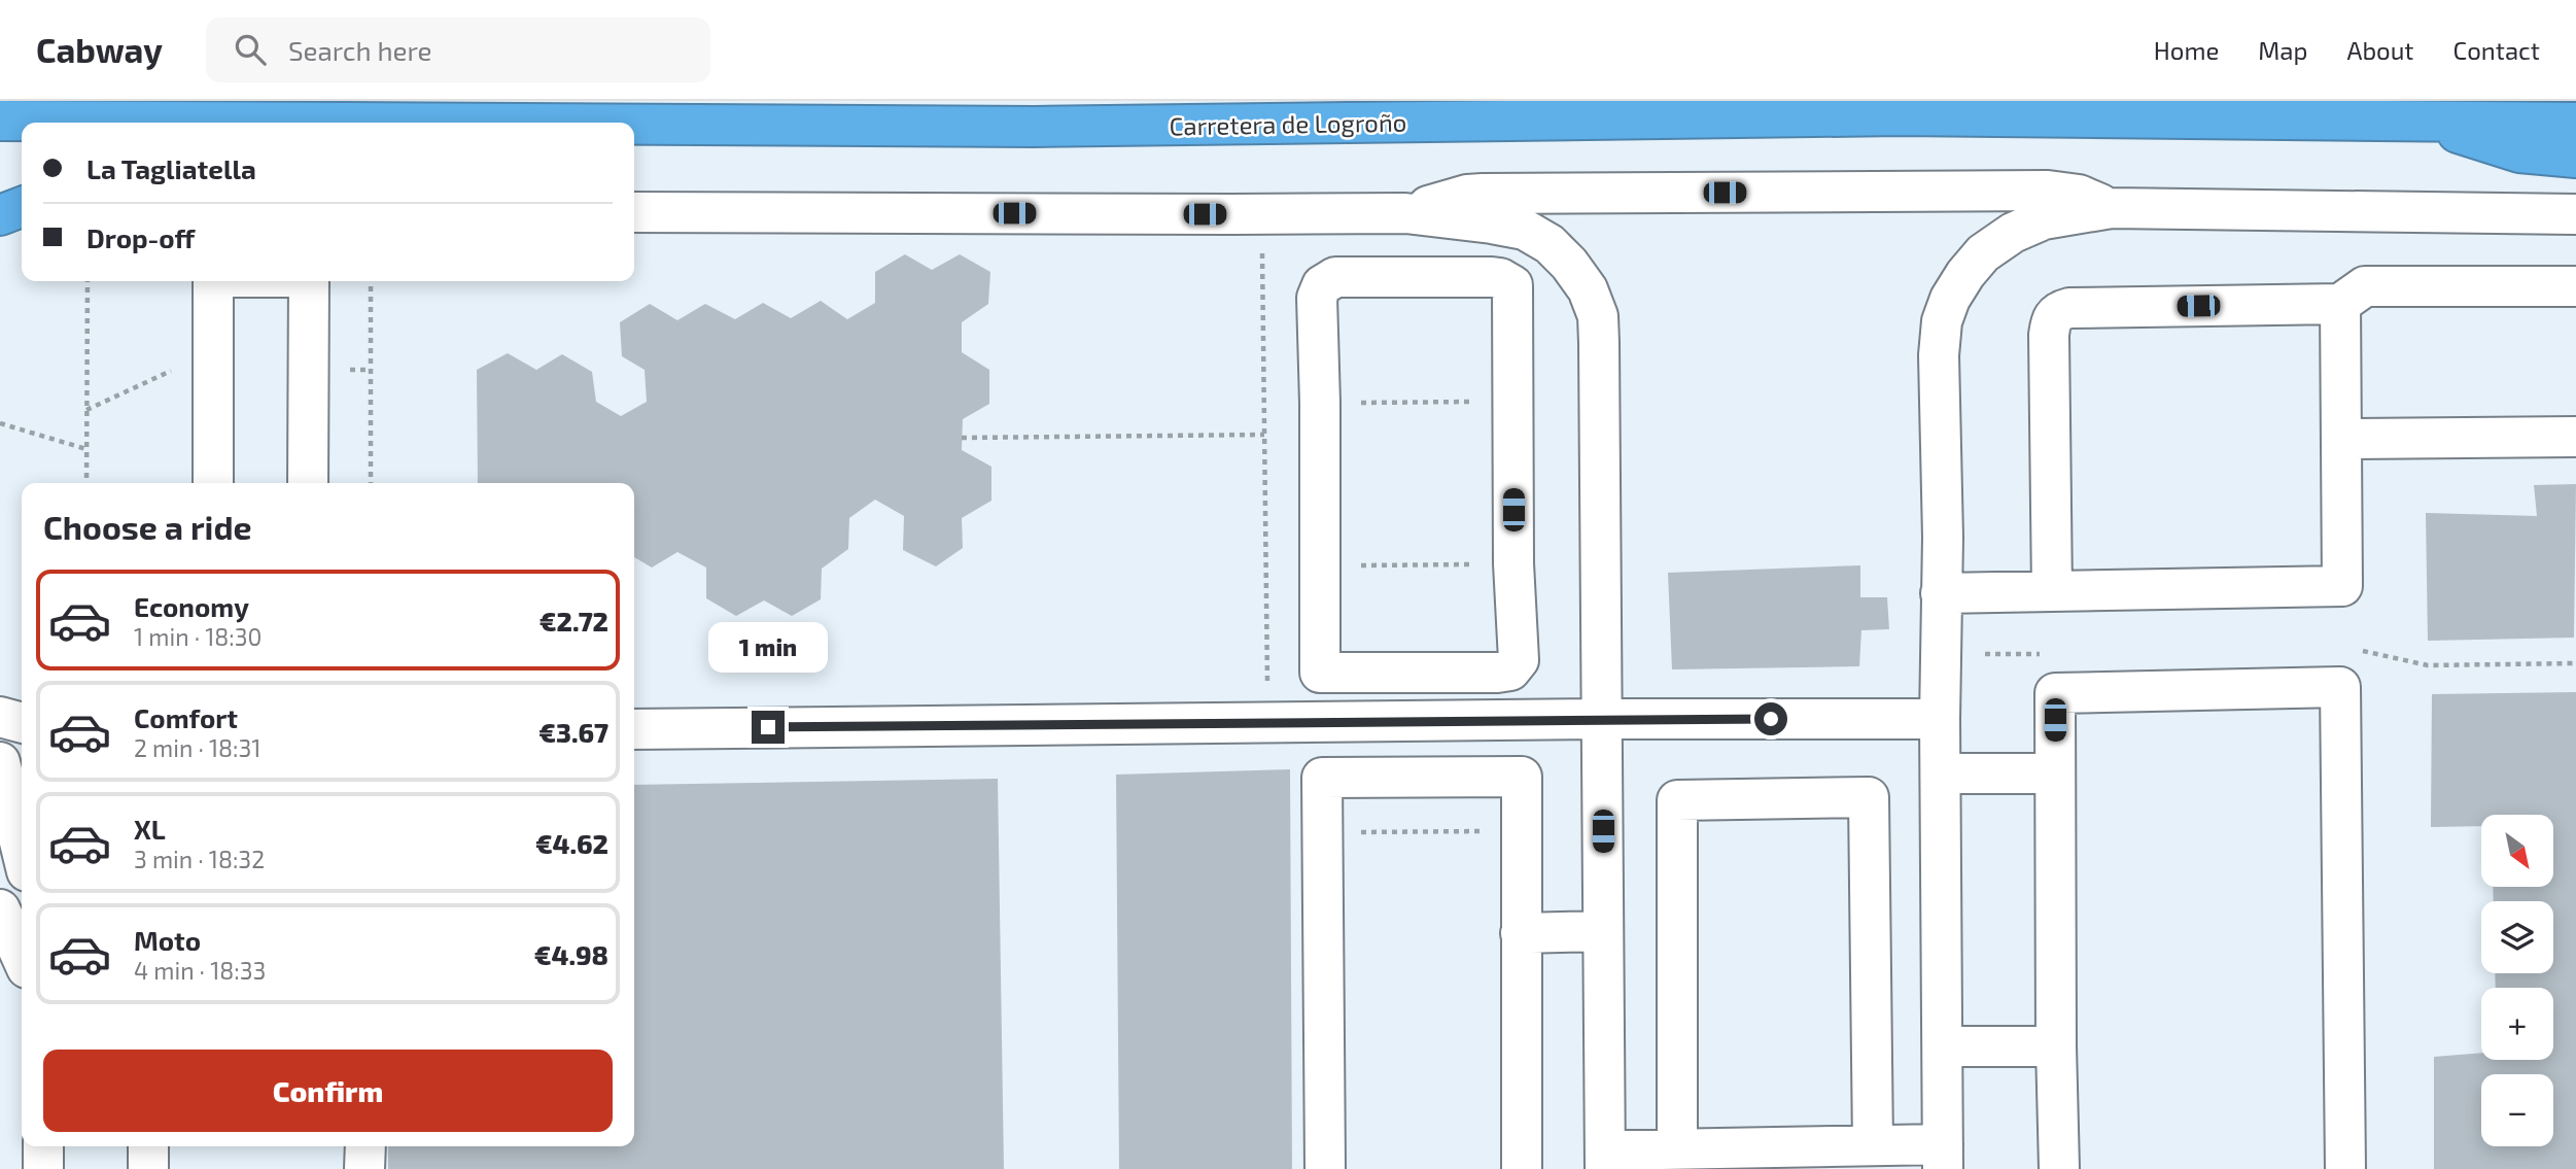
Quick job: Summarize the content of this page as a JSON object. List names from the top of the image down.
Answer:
{
  "streets": {
    "highway": ["Carretera de Logroño"]
  },
  "north": "bottom right",
  "page": {
    "header": "Cabway",
    "search": "Search here",
    "nav": [
      "Home",
      "Map",
      "About",
      "Contact"
    ],
    "banner": ["La Tagliatella", "Drop-off"],
    "heading": "Choose a ride",
    "list": [
      {
        "name": "Economy",
        "note": "1 min · 18:30",
        "value": "€2.72"
      },
      {
        "name": "Comfort",
        "note": "2 min · 18:31",
        "value": "€3.67"
      },
      {
        "name": "XL",
        "note": "3 min · 18:32",
        "value": "€4.62"
      },
      {
        "name": "Moto",
        "note": "4 min · 18:33",
        "value": "€4.98"
      }
    ],
    "bubble": "1 min",
    "map_buttons": ["+", "−"],
    "buttons": "Confirm"
  }
}
